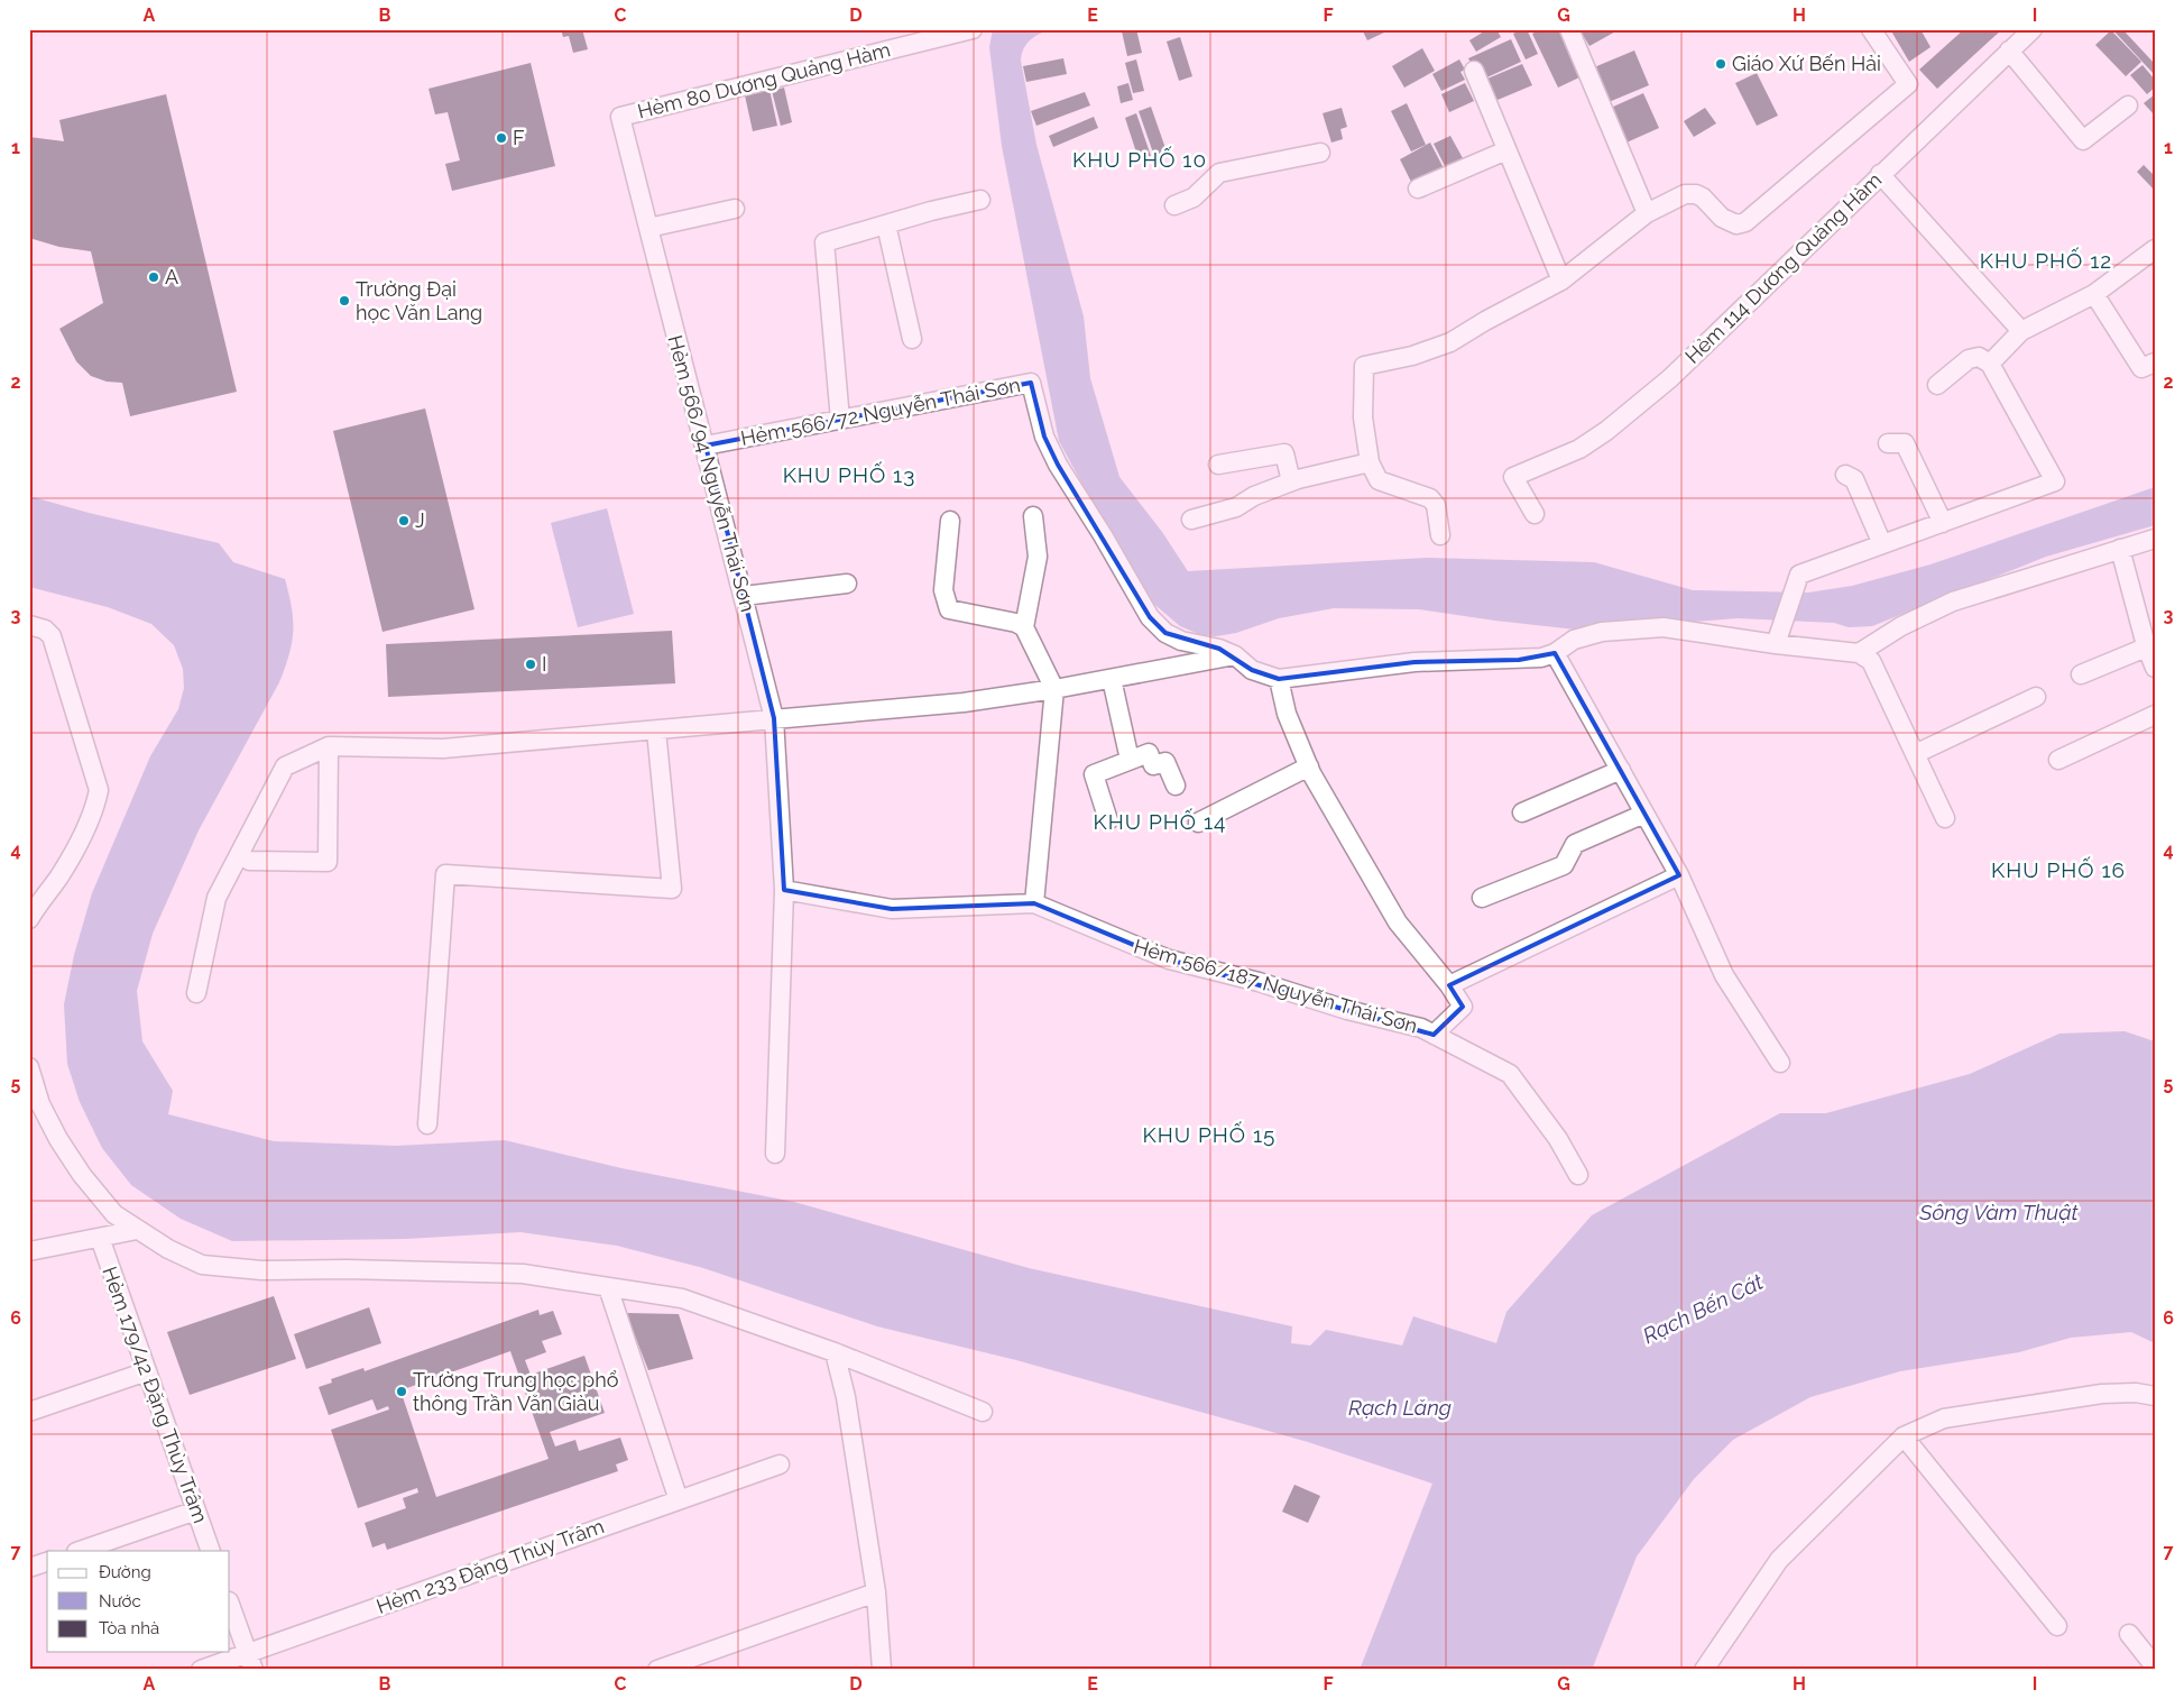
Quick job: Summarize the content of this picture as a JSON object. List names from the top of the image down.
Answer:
{
  "streets": {
    "street": [
      "Hẻm 80 Dương Quảng Hàm",
      "Hẻm 114 Dương Quảng Hàm",
      "Hẻm 566/72 Nguyễn Thái Sơn",
      "Hẻm 566/94 Nguyễn Thái Sơn",
      "Hẻm 566/187 Nguyễn Thái Sơn",
      "Hẻm 179/42 Đặng Thùy Trâm",
      "Hẻm 233 Đặng Thùy Trâm"
    ]
  },
  "crossings": [
    ["Hẻm 80 Dương Quảng Hàm", "Hẻm 566/94 Nguyễn Thái Sơn"],
    ["Hẻm 566/72 Nguyễn Thái Sơn", "Hẻm 566/94 Nguyễn Thái Sơn"]
  ],
  "districts": [
    "KHU PHỐ 10",
    "KHU PHỐ 12",
    "KHU PHỐ 13",
    "KHU PHỐ 14",
    "KHU PHỐ 16",
    "KHU PHỐ 15"
  ],
  "water": ["Sông Vàm Thuật", "Rạch Bến Cát", "Rạch Lăng"],
  "places": [
    "Giáo Xứ Bến Hải",
    "F",
    "A",
    "Trường Đại học Văn Lang",
    "J",
    "I",
    "Trường Trung học phổ thông Trần Văn Giàu"
  ],
  "legend": ["Đường", "Nước", "Tòa nhà"],
  "grid": {
    "columns": [
      "A",
      "B",
      "C",
      "D",
      "E",
      "F",
      "G",
      "H",
      "I"
    ],
    "rows": [
      "1",
      "2",
      "3",
      "4",
      "5",
      "6",
      "7"
    ]
  }
}
